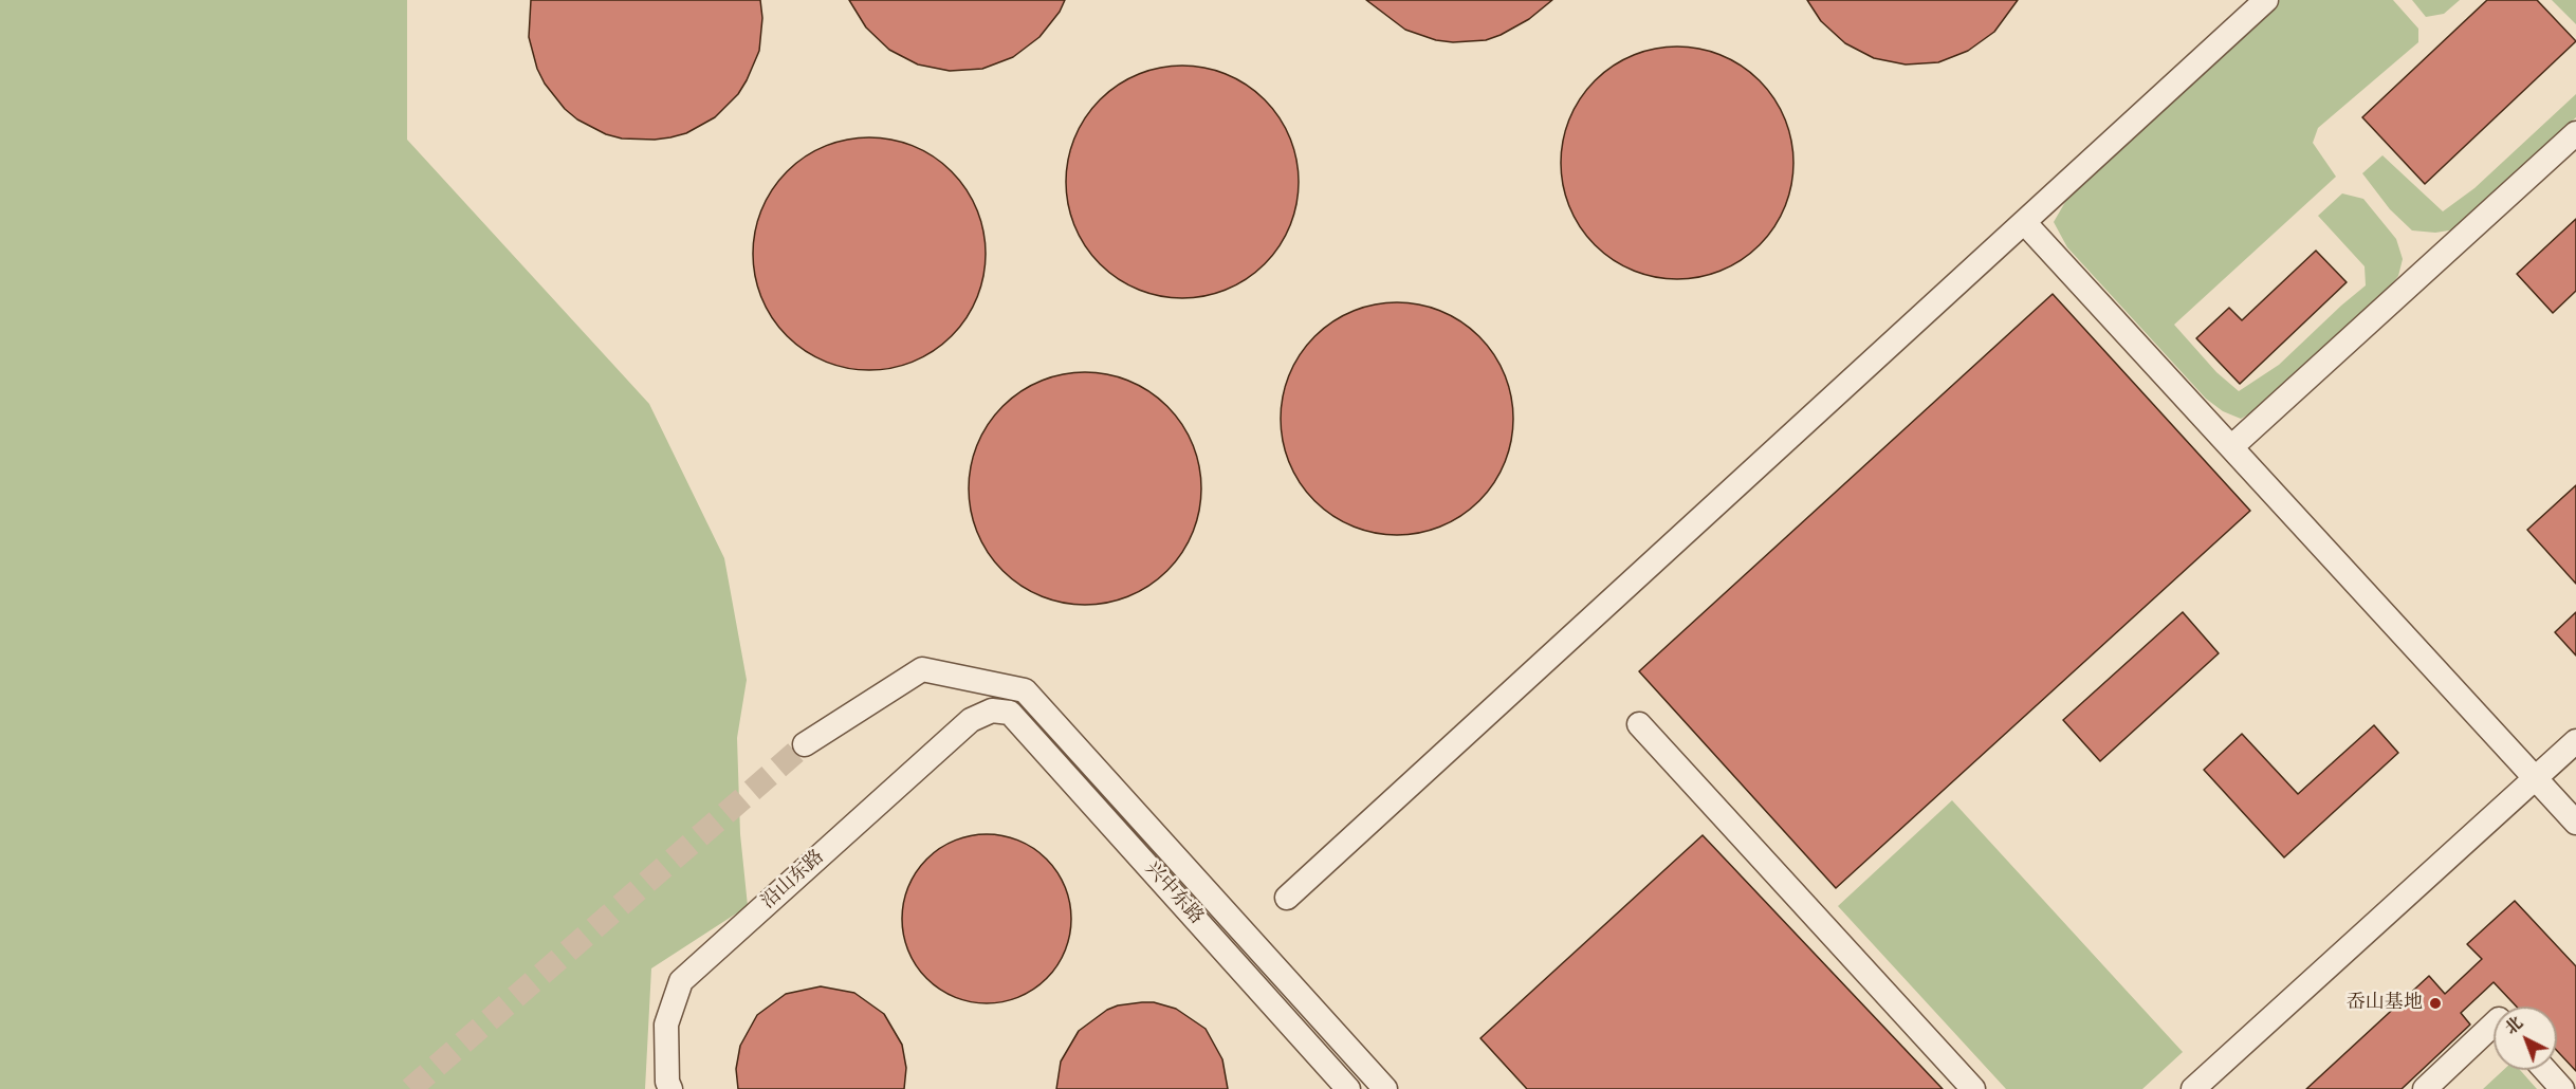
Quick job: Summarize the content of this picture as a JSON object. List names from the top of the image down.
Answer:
{
  "streets": {
    "lane": ["沿山东路", "兴中东路"]
  },
  "crossings": [
    ["沿山东路", "兴中东路"]
  ],
  "places": ["岙山基地"],
  "north": "top left"
}
